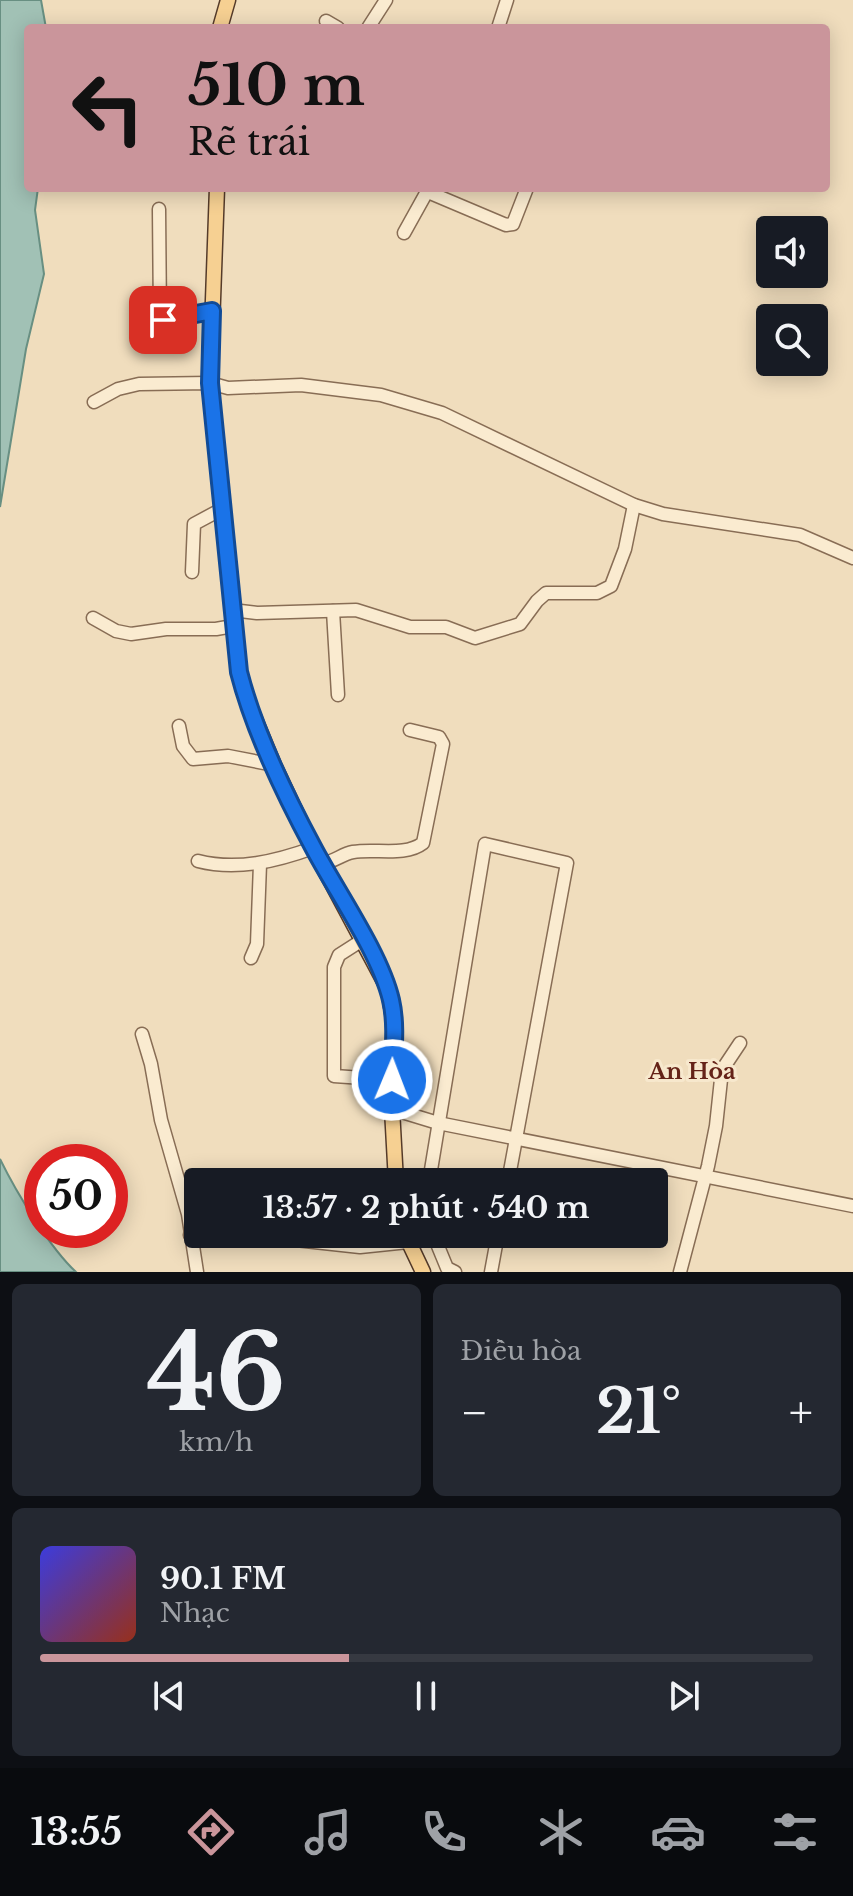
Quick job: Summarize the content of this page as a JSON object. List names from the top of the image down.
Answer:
{
  "districts": ["An Hòa"],
  "page": {
    "turn": ["510 m", "Rẽ trái"],
    "limit": "50",
    "trip": "13:57 · 2 phút · 540 m",
    "tile": [
      ["46", "km/h"],
      "Điều hòa"
    ],
    "heat": ["−", "21°", "+"],
    "song": ["90.1 FM", "Nhạc"],
    "tabs": "13:55"
  }
}
